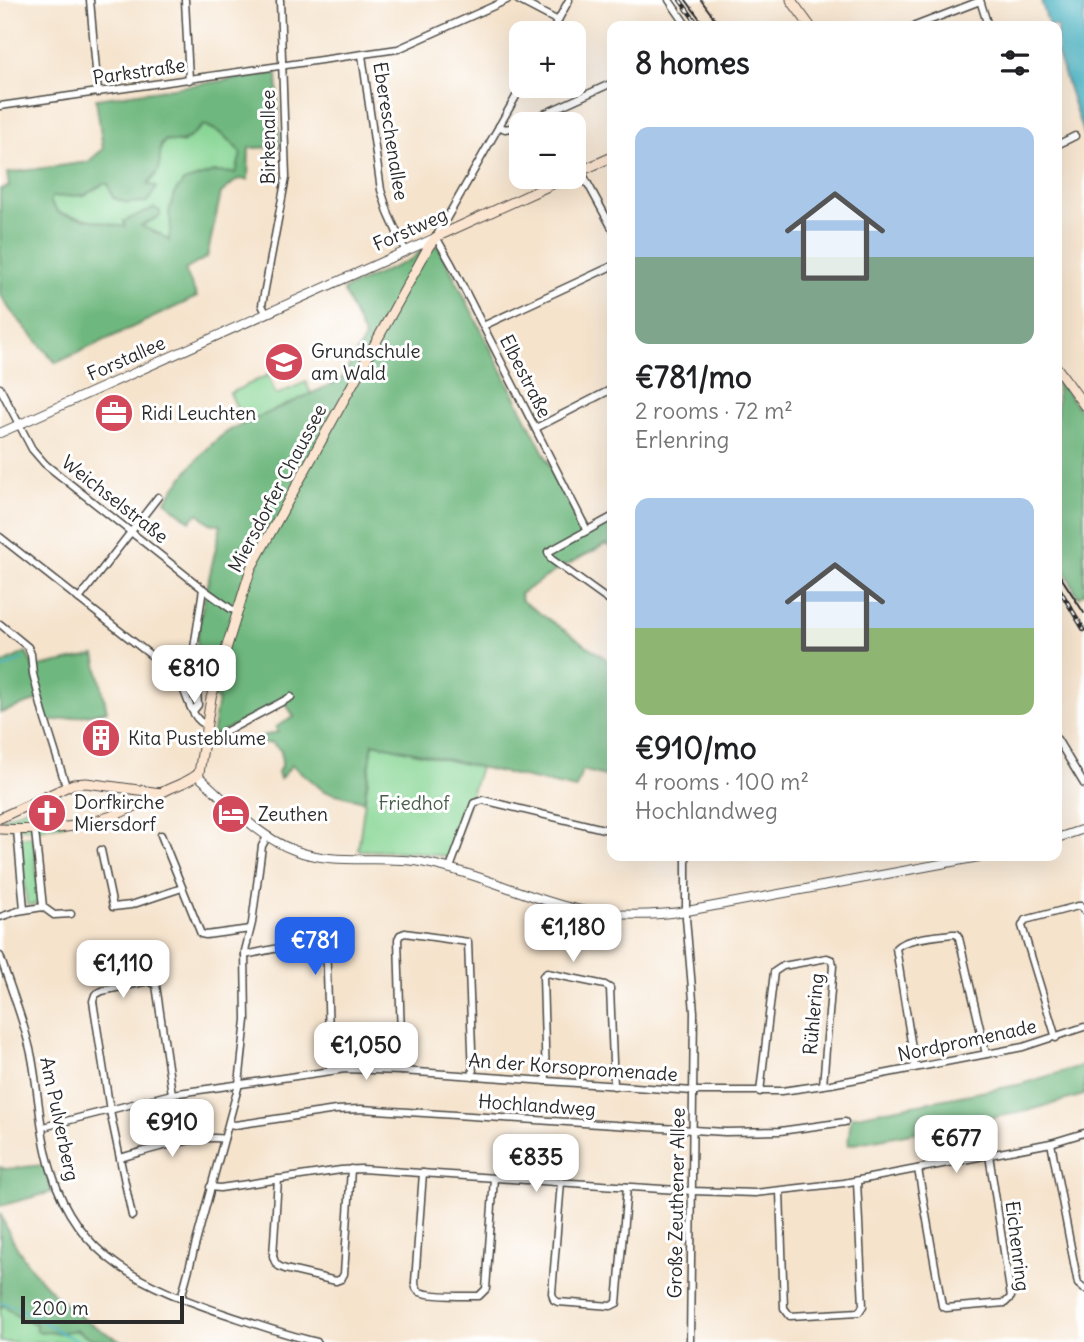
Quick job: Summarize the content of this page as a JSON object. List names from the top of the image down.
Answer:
{
  "streets": {
    "main road": ["Forstweg", "Miersdorfer Chaussee"],
    "street": [
      "Parkstraße",
      "Ebereschenallee",
      "Birkenallee",
      "Forstallee",
      "Elbestraße",
      "Weichselstraße",
      "Rühlering",
      "Nordpromenade",
      "An der Korsopromenade",
      "Hochlandweg",
      "Am Pulverberg",
      "Große Zeuthener Allee",
      "Eichenring"
    ]
  },
  "crossings": [
    ["Parkstraße", "Ebereschenallee"],
    ["Parkstraße", "Birkenallee"],
    ["Ebereschenallee", "Forstweg"],
    ["Birkenallee", "Forstweg"],
    ["Birkenallee", "Forstallee"],
    ["Forstweg", "Forstallee"],
    ["Forstweg", "Elbestraße"],
    ["Forstweg", "Miersdorfer Chaussee"],
    ["Forstallee", "Weichselstraße"],
    ["Elbestraße", "Miersdorfer Chaussee"],
    ["Miersdorfer Chaussee", "Weichselstraße"],
    ["Rühlering", "An der Korsopromenade"],
    ["Nordpromenade", "An der Korsopromenade"],
    ["An der Korsopromenade", "Am Pulverberg"],
    ["An der Korsopromenade", "Große Zeuthener Allee"],
    ["Hochlandweg", "Große Zeuthener Allee"]
  ],
  "parks": ["Friedhof"],
  "places": {
    "school or university": ["Grundschule am Wald"],
    "office": ["Ridi Leuchten"],
    "building": ["Kita Pusteblume"],
    "church": ["Dorfkirche Miersdorf"],
    "hotel": ["Zeuthen"]
  },
  "scale_bar": "200 m",
  "page": {
    "map_buttons": ["+", "−"],
    "heading": "8 homes",
    "list": [
      {
        "name": "€781/mo",
        "note": "2 rooms · 72 m² · Erlenring"
      },
      {
        "name": "€910/mo",
        "note": "4 rooms · 100 m² · Hochlandweg"
      }
    ],
    "price": [
      "€810",
      "€1,180",
      "€781",
      "€1,110",
      "€1,050",
      "€910",
      "€677",
      "€835"
    ],
    "scale": "200 m"
  }
}
